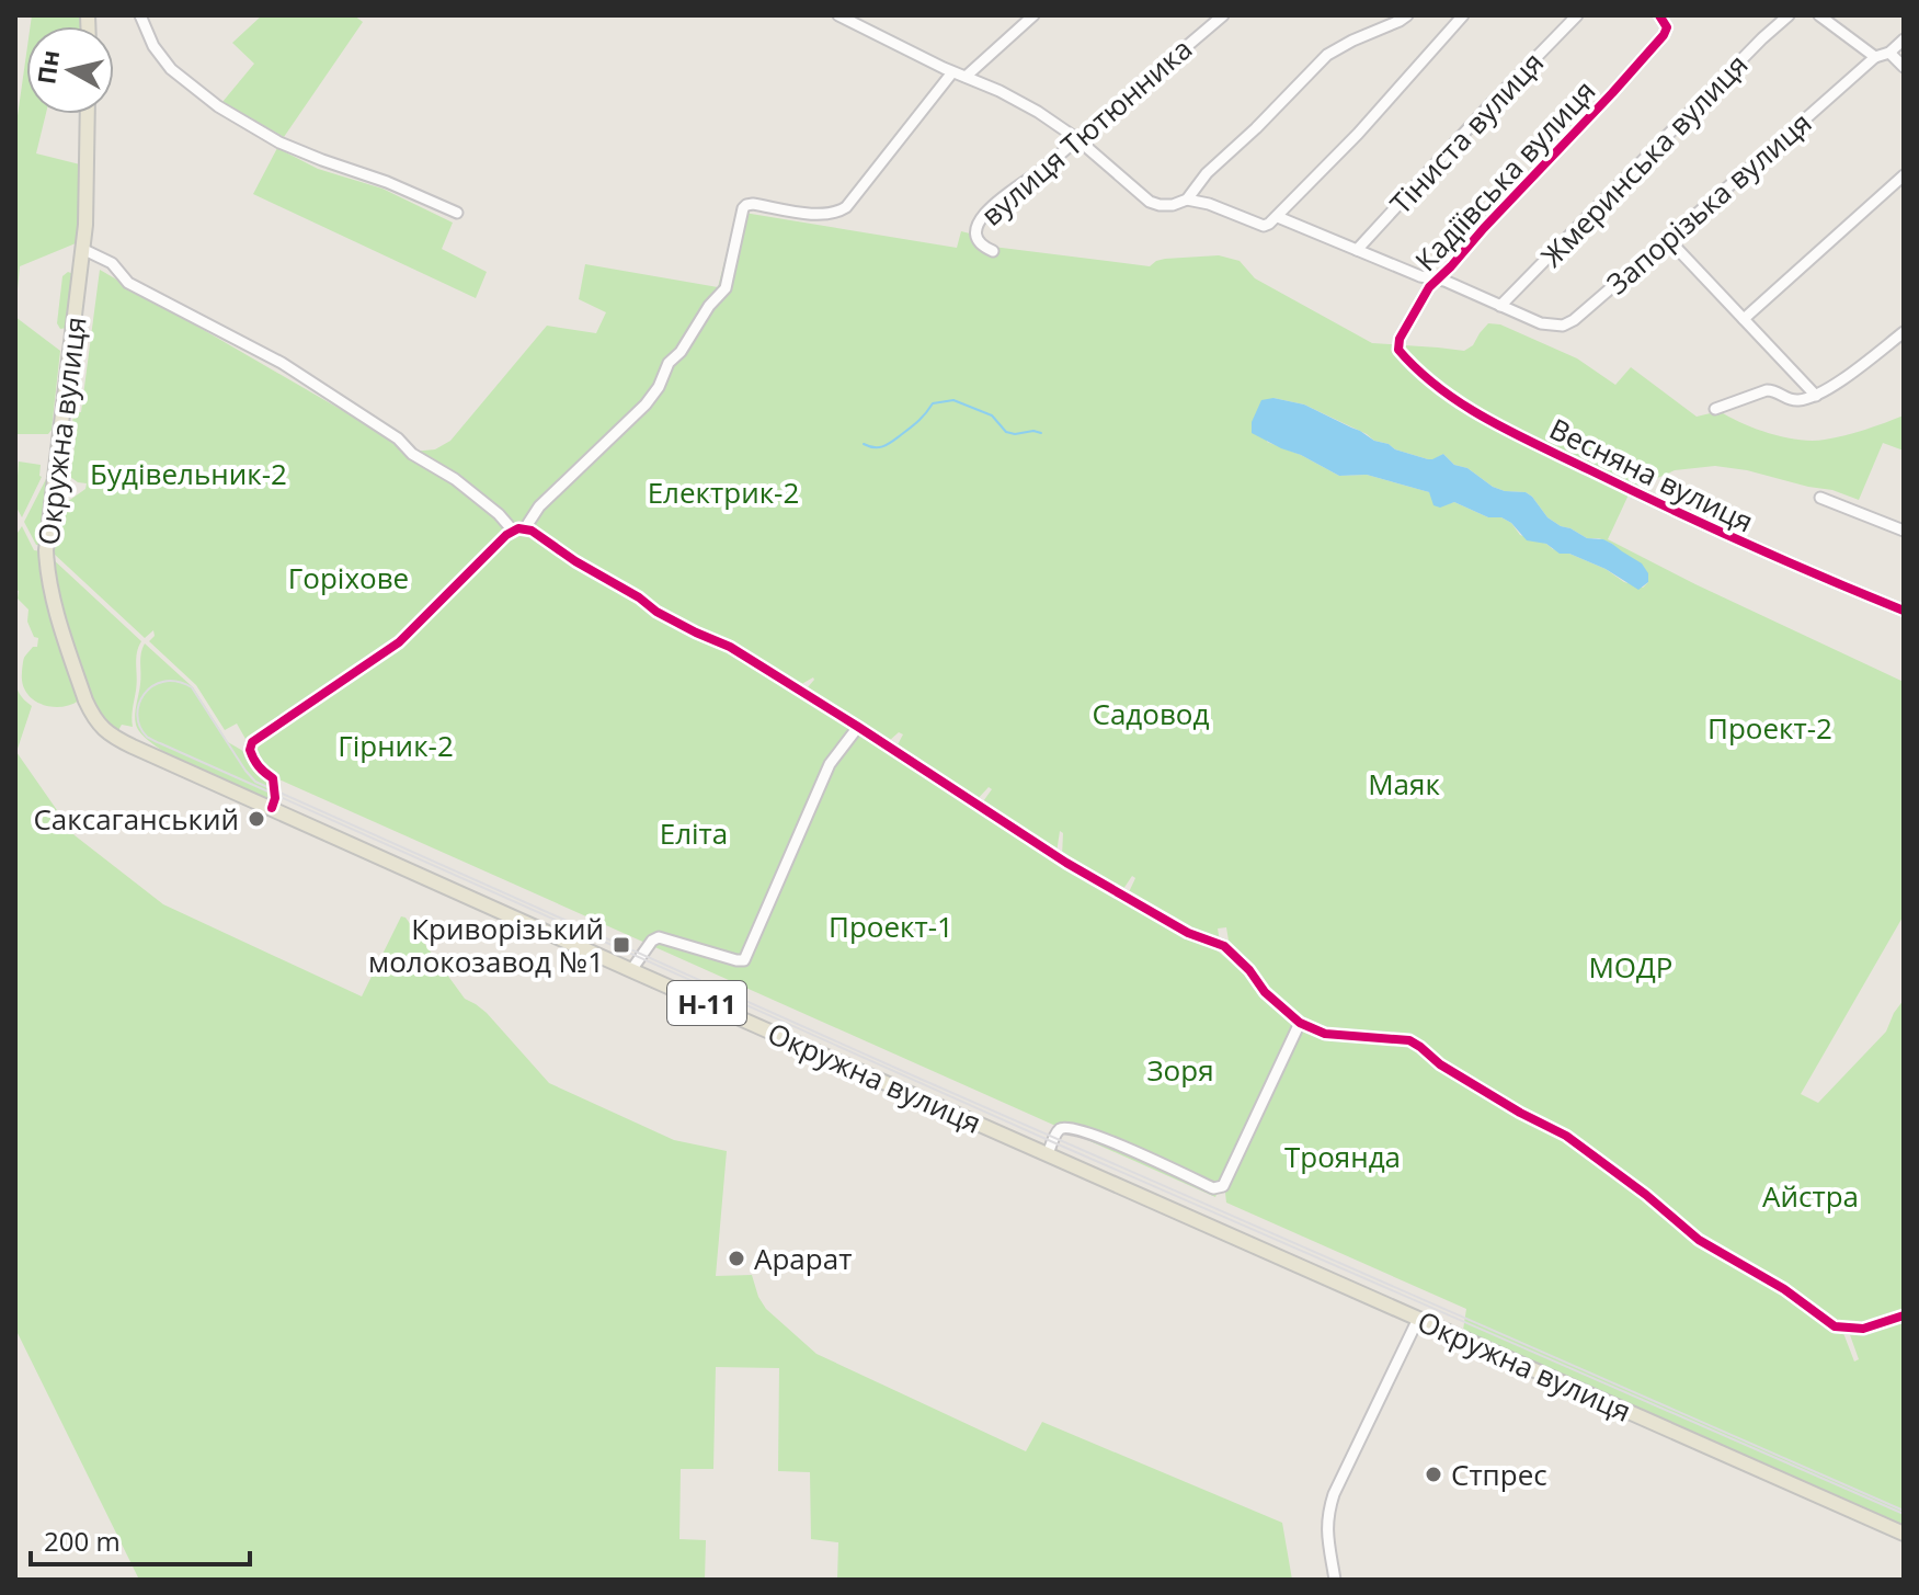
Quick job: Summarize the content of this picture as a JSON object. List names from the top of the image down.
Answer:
{
  "streets": {
    "main road": ["Окружна вулиця", "Н-11"],
    "street": [
      "вулиця Тютюнника",
      "Тіниста вулиця",
      "Жмеринська вулиця",
      "Кадіївська вулиця",
      "Запорізька вулиця",
      "Весняна вулиця"
    ]
  },
  "crossings": [
    ["Жмеринська вулиця", "Запорізька вулиця"],
    ["Кадіївська вулиця", "Весняна вулиця"]
  ],
  "parks": [
    "Будівельник-2",
    "Електрик-2",
    "Горіхове",
    "Садовод",
    "Проект-2",
    "Гірник-2",
    "Маяк",
    "Еліта",
    "Проект-1",
    "МОДР",
    "Зоря",
    "Троянда",
    "Айстра"
  ],
  "places": {
    "other": ["Саксаганський", "Арарат", "Стпрес"],
    "transit": ["Криворізький молокозавод №1"]
  },
  "scale_bar": "200 m",
  "north": "left"
}
